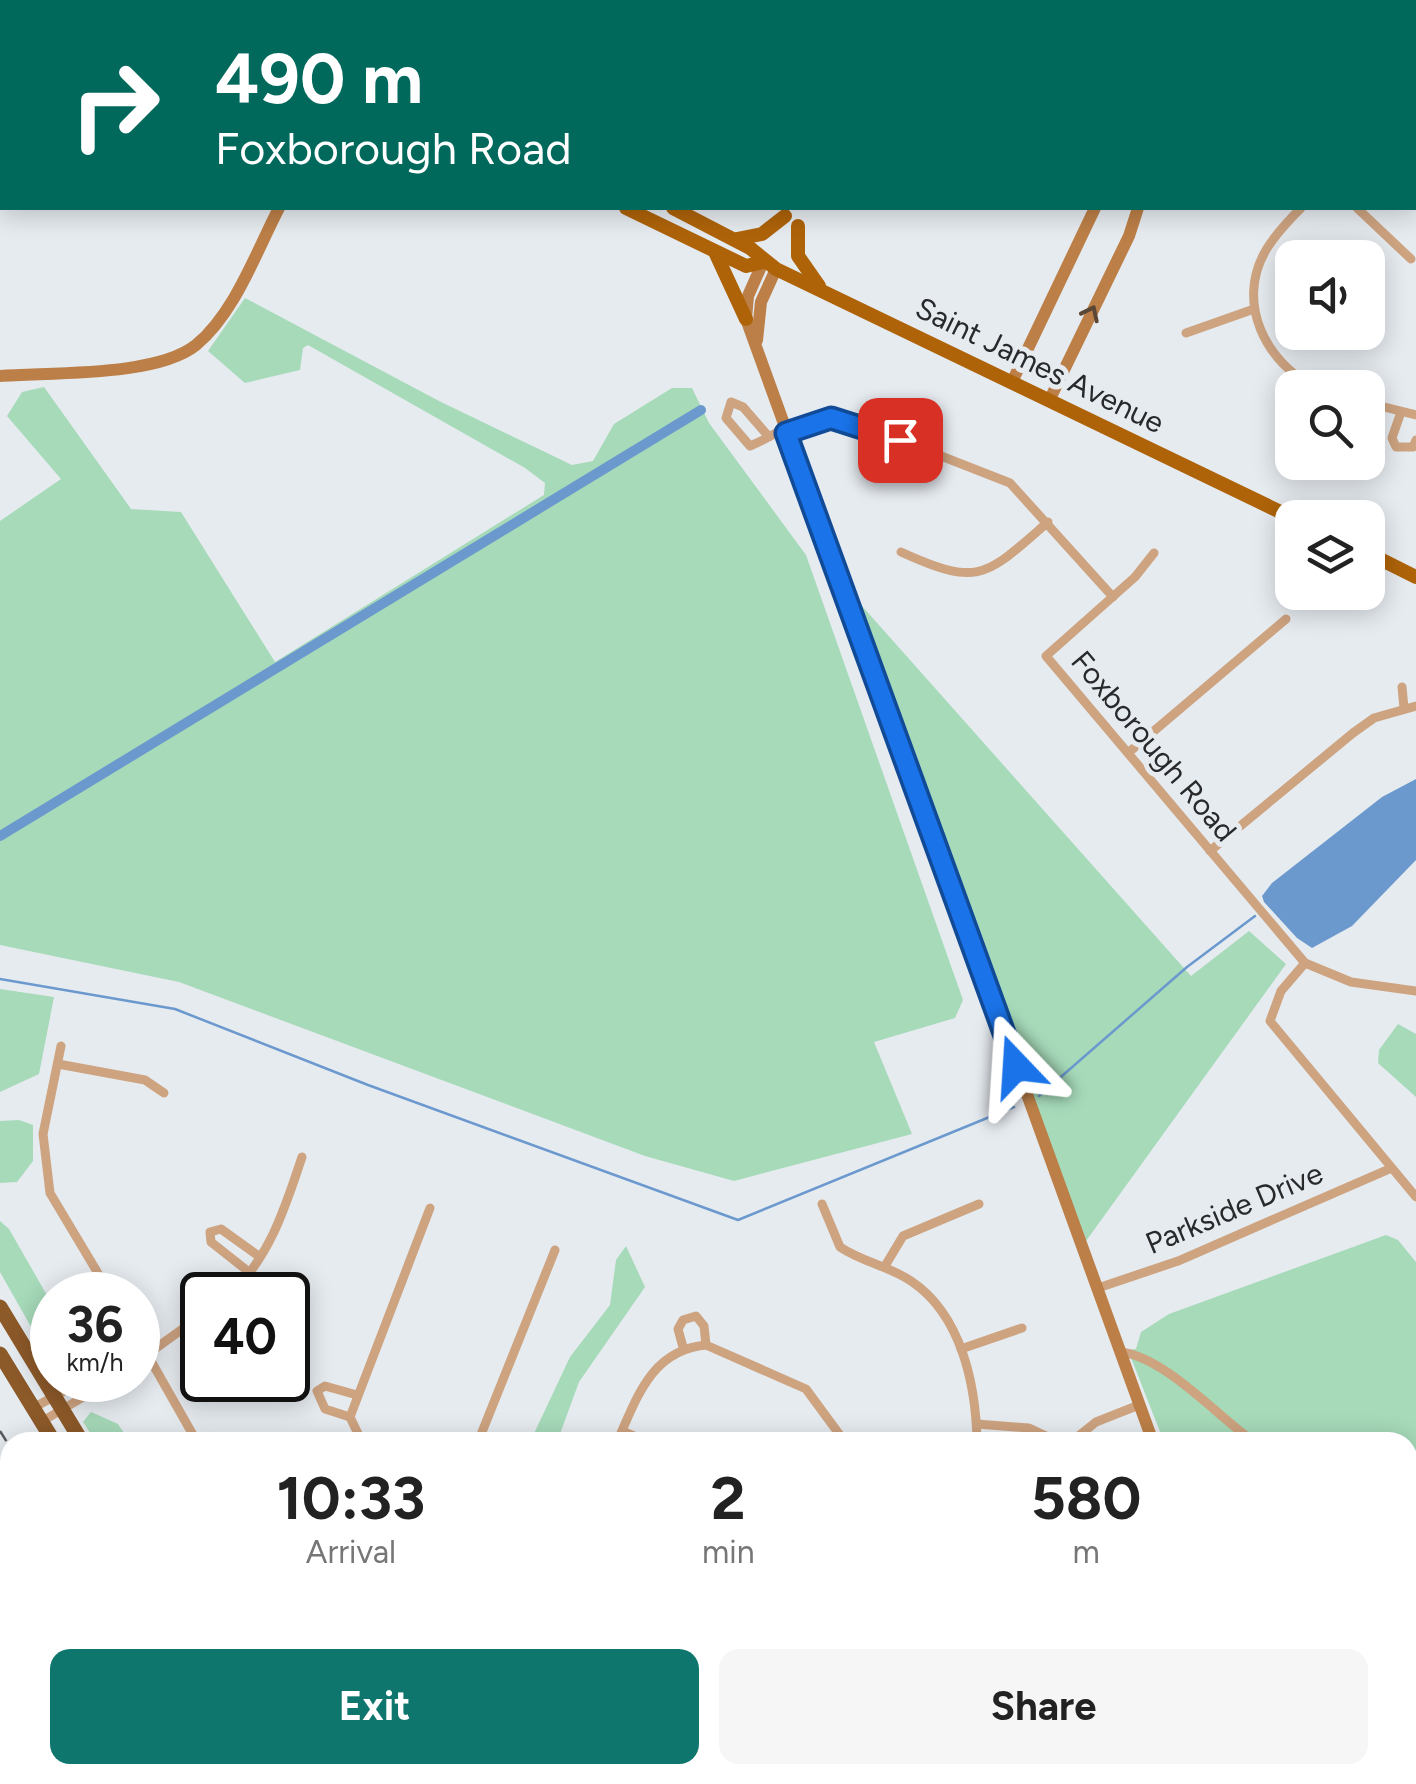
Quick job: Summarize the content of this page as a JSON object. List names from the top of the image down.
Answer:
{
  "streets": {
    "main road": ["Saint James Avenue"],
    "street": ["Foxborough Road", "Parkside Drive"]
  },
  "page": {
    "turn": ["490 m", "Foxborough Road"],
    "speed": "36 km/h",
    "limit": "40",
    "eta": [
      "10:33",
      "Arrival",
      "2",
      "min",
      "580",
      "m"
    ],
    "buttons": ["Exit", "Share"]
  }
}
